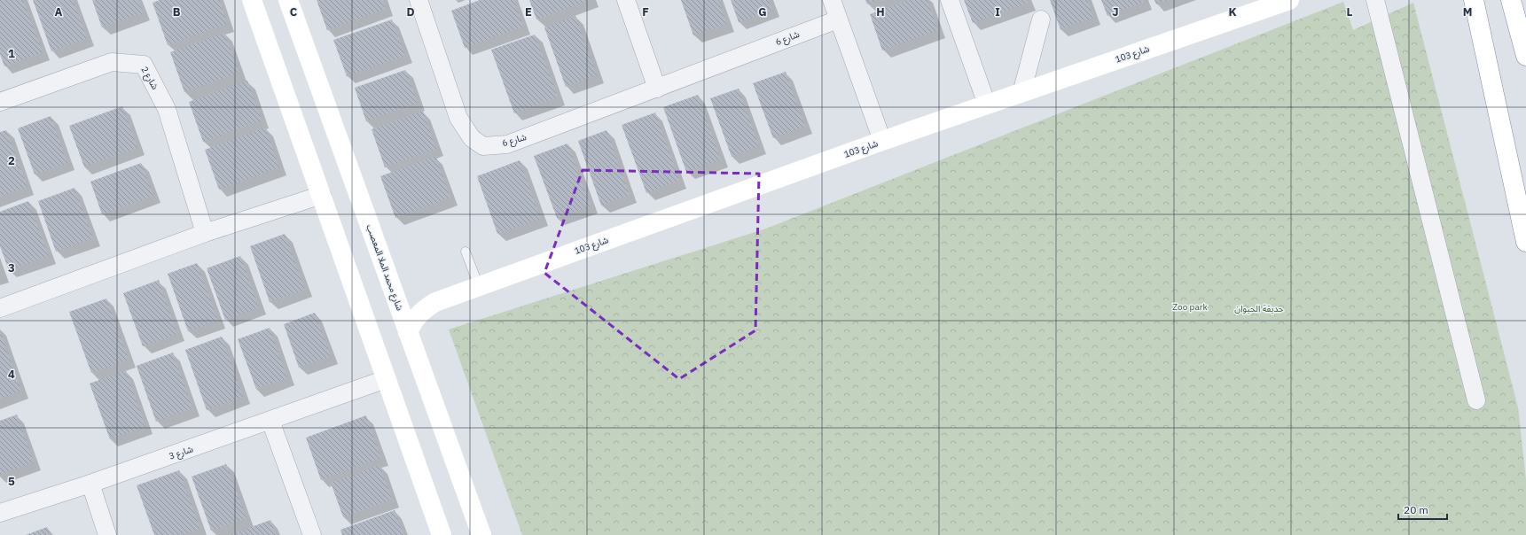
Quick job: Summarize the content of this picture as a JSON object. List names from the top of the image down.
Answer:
{
  "streets": {
    "main road": ["شارع 103", "شارع محمد الملا المعصب"],
    "street": ["شارع 6", "شارع 2", "شارع 3"]
  },
  "crossings": [
    ["شارع 103", "شارع محمد الملا المعصب"]
  ],
  "parks": ["Zoo park", "حديقة الحيوان"],
  "scale_bar": "20 m",
  "grid": {
    "columns": [
      "A",
      "B",
      "C",
      "D",
      "E",
      "F",
      "G",
      "H",
      "I",
      "J",
      "K",
      "L",
      "M"
    ],
    "rows": [
      "1",
      "2",
      "3",
      "4",
      "5"
    ]
  }
}
